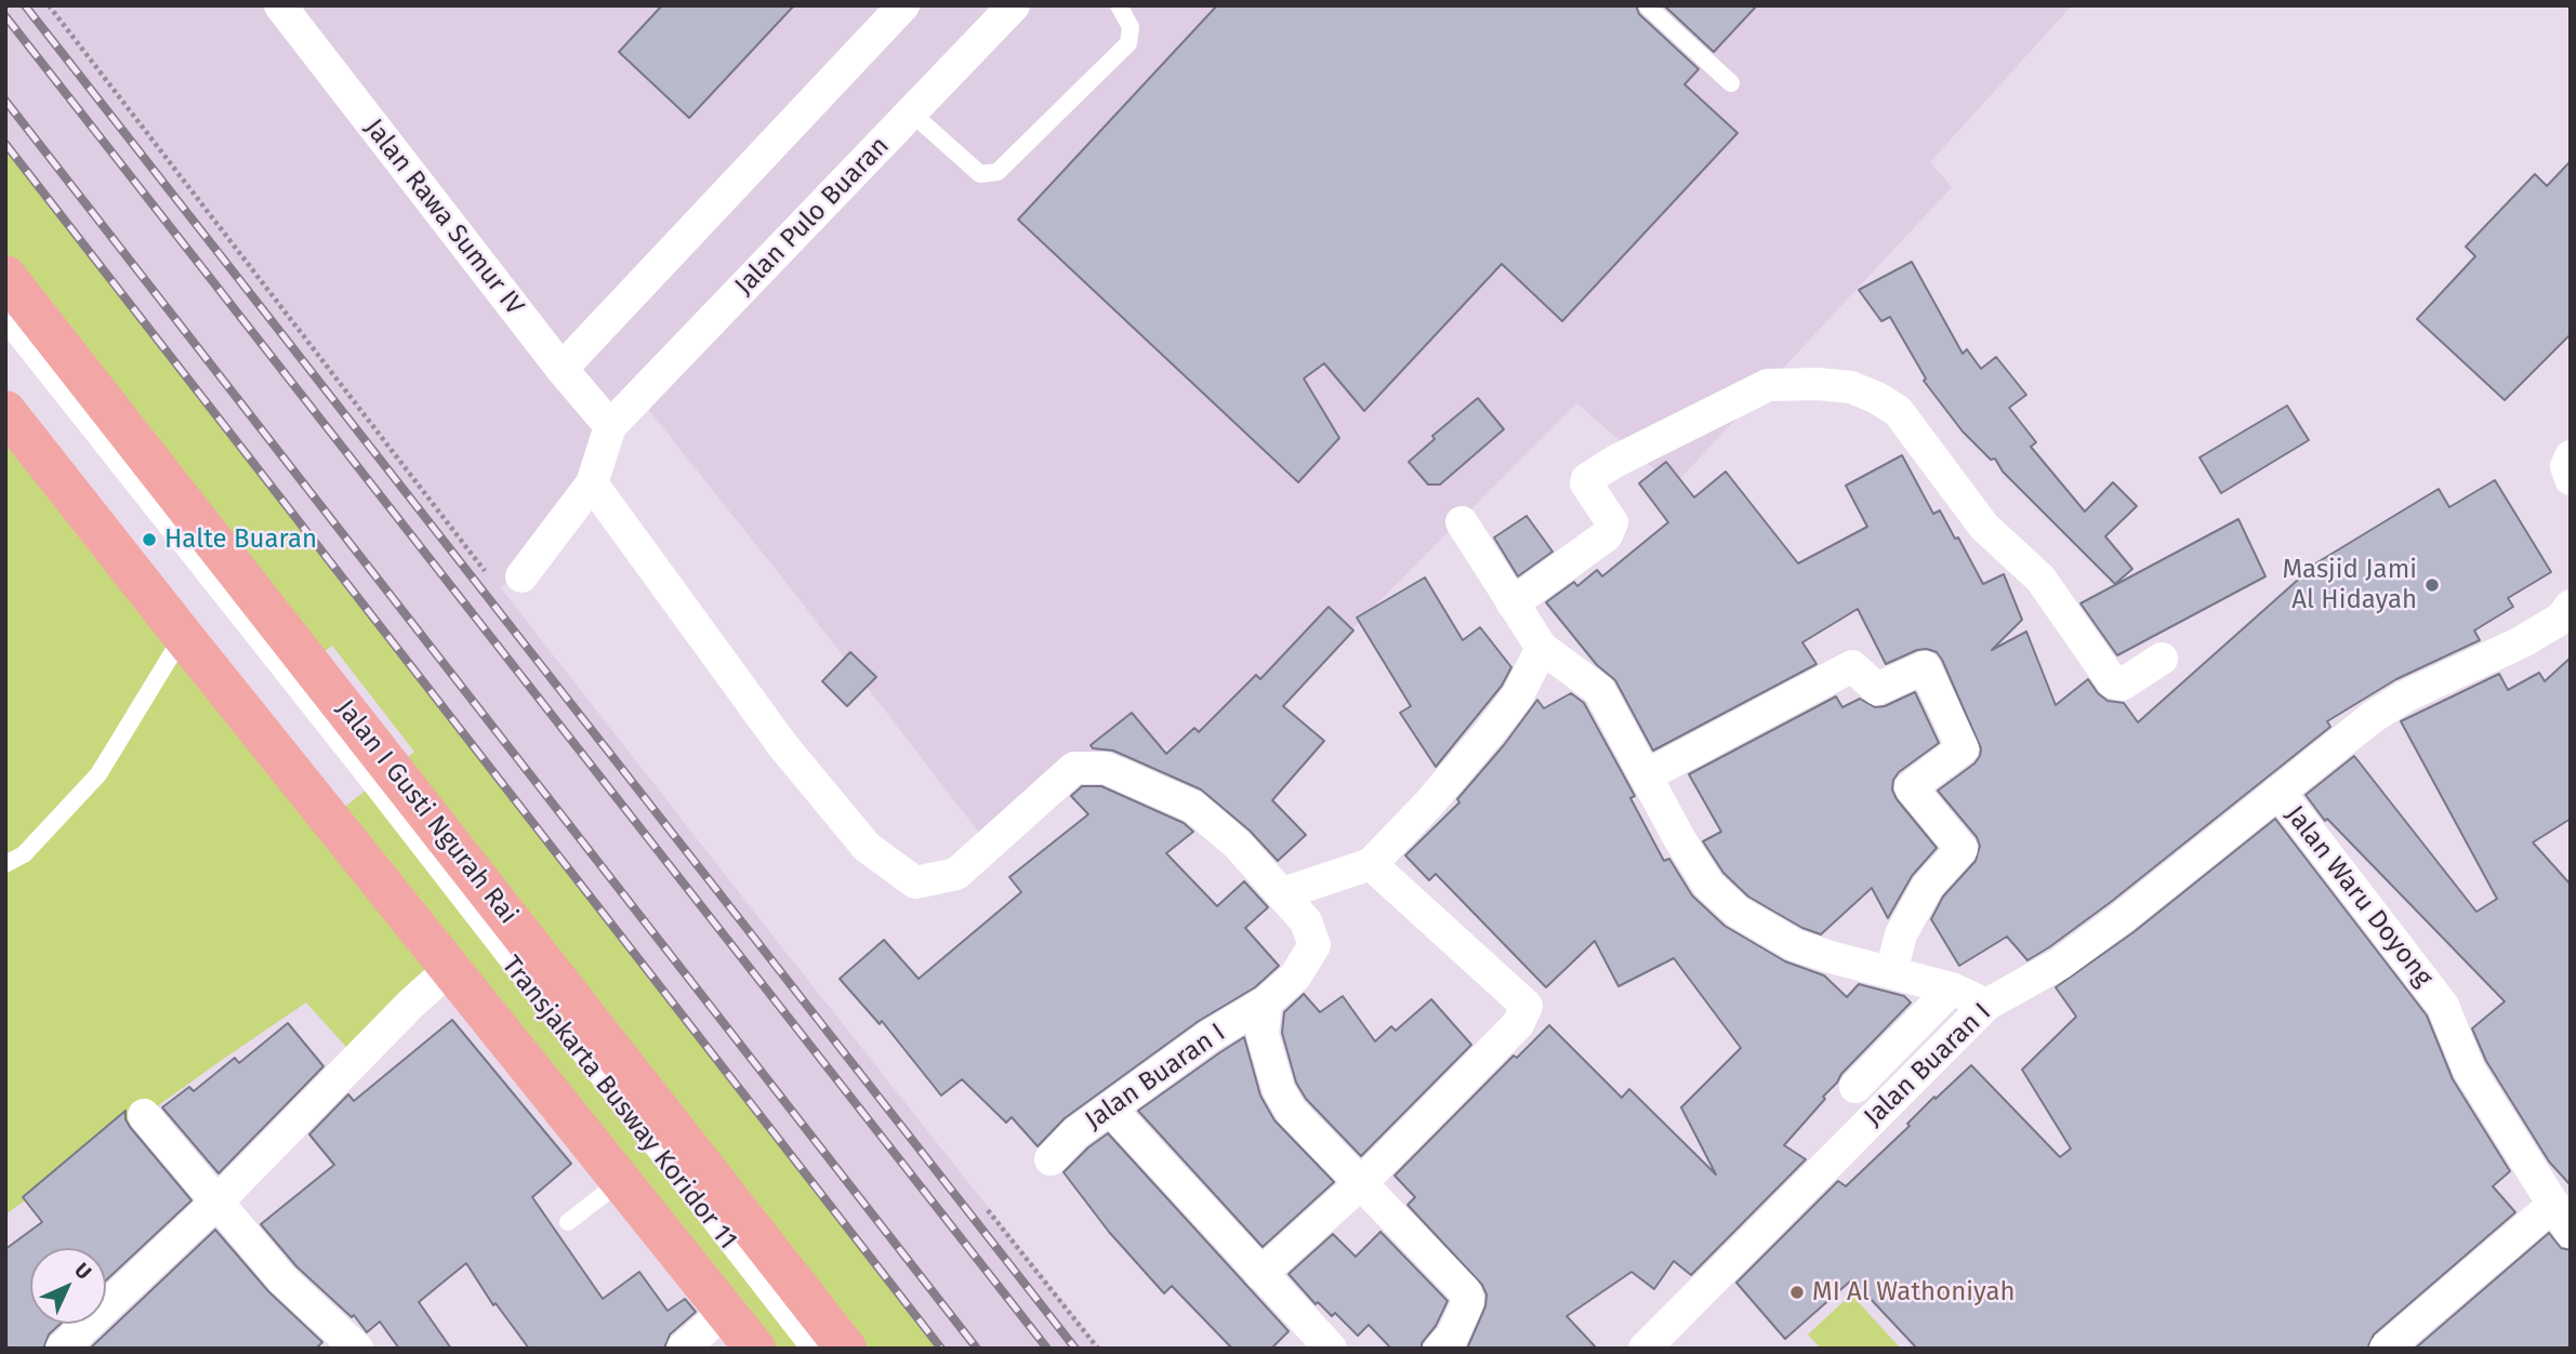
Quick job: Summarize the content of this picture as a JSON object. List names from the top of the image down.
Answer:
{
  "streets": {
    "main road": ["Jalan I Gusti Ngurah Rai"],
    "street": [
      "Jalan Pulo Buaran",
      "Jalan Rawa Sumur IV",
      "Jalan Waru Doyong",
      "Jalan Buaran I"
    ],
    "lane": ["Transjakarta Busway Koridor 11"]
  },
  "crossings": [
    ["Jalan Pulo Buaran", "Jalan Rawa Sumur IV"],
    ["Jalan Waru Doyong", "Jalan Buaran I"]
  ],
  "places": ["Halte Buaran", "Masjid Jami Al Hidayah", "MI Al Wathoniyah"],
  "north": "top right"
}
